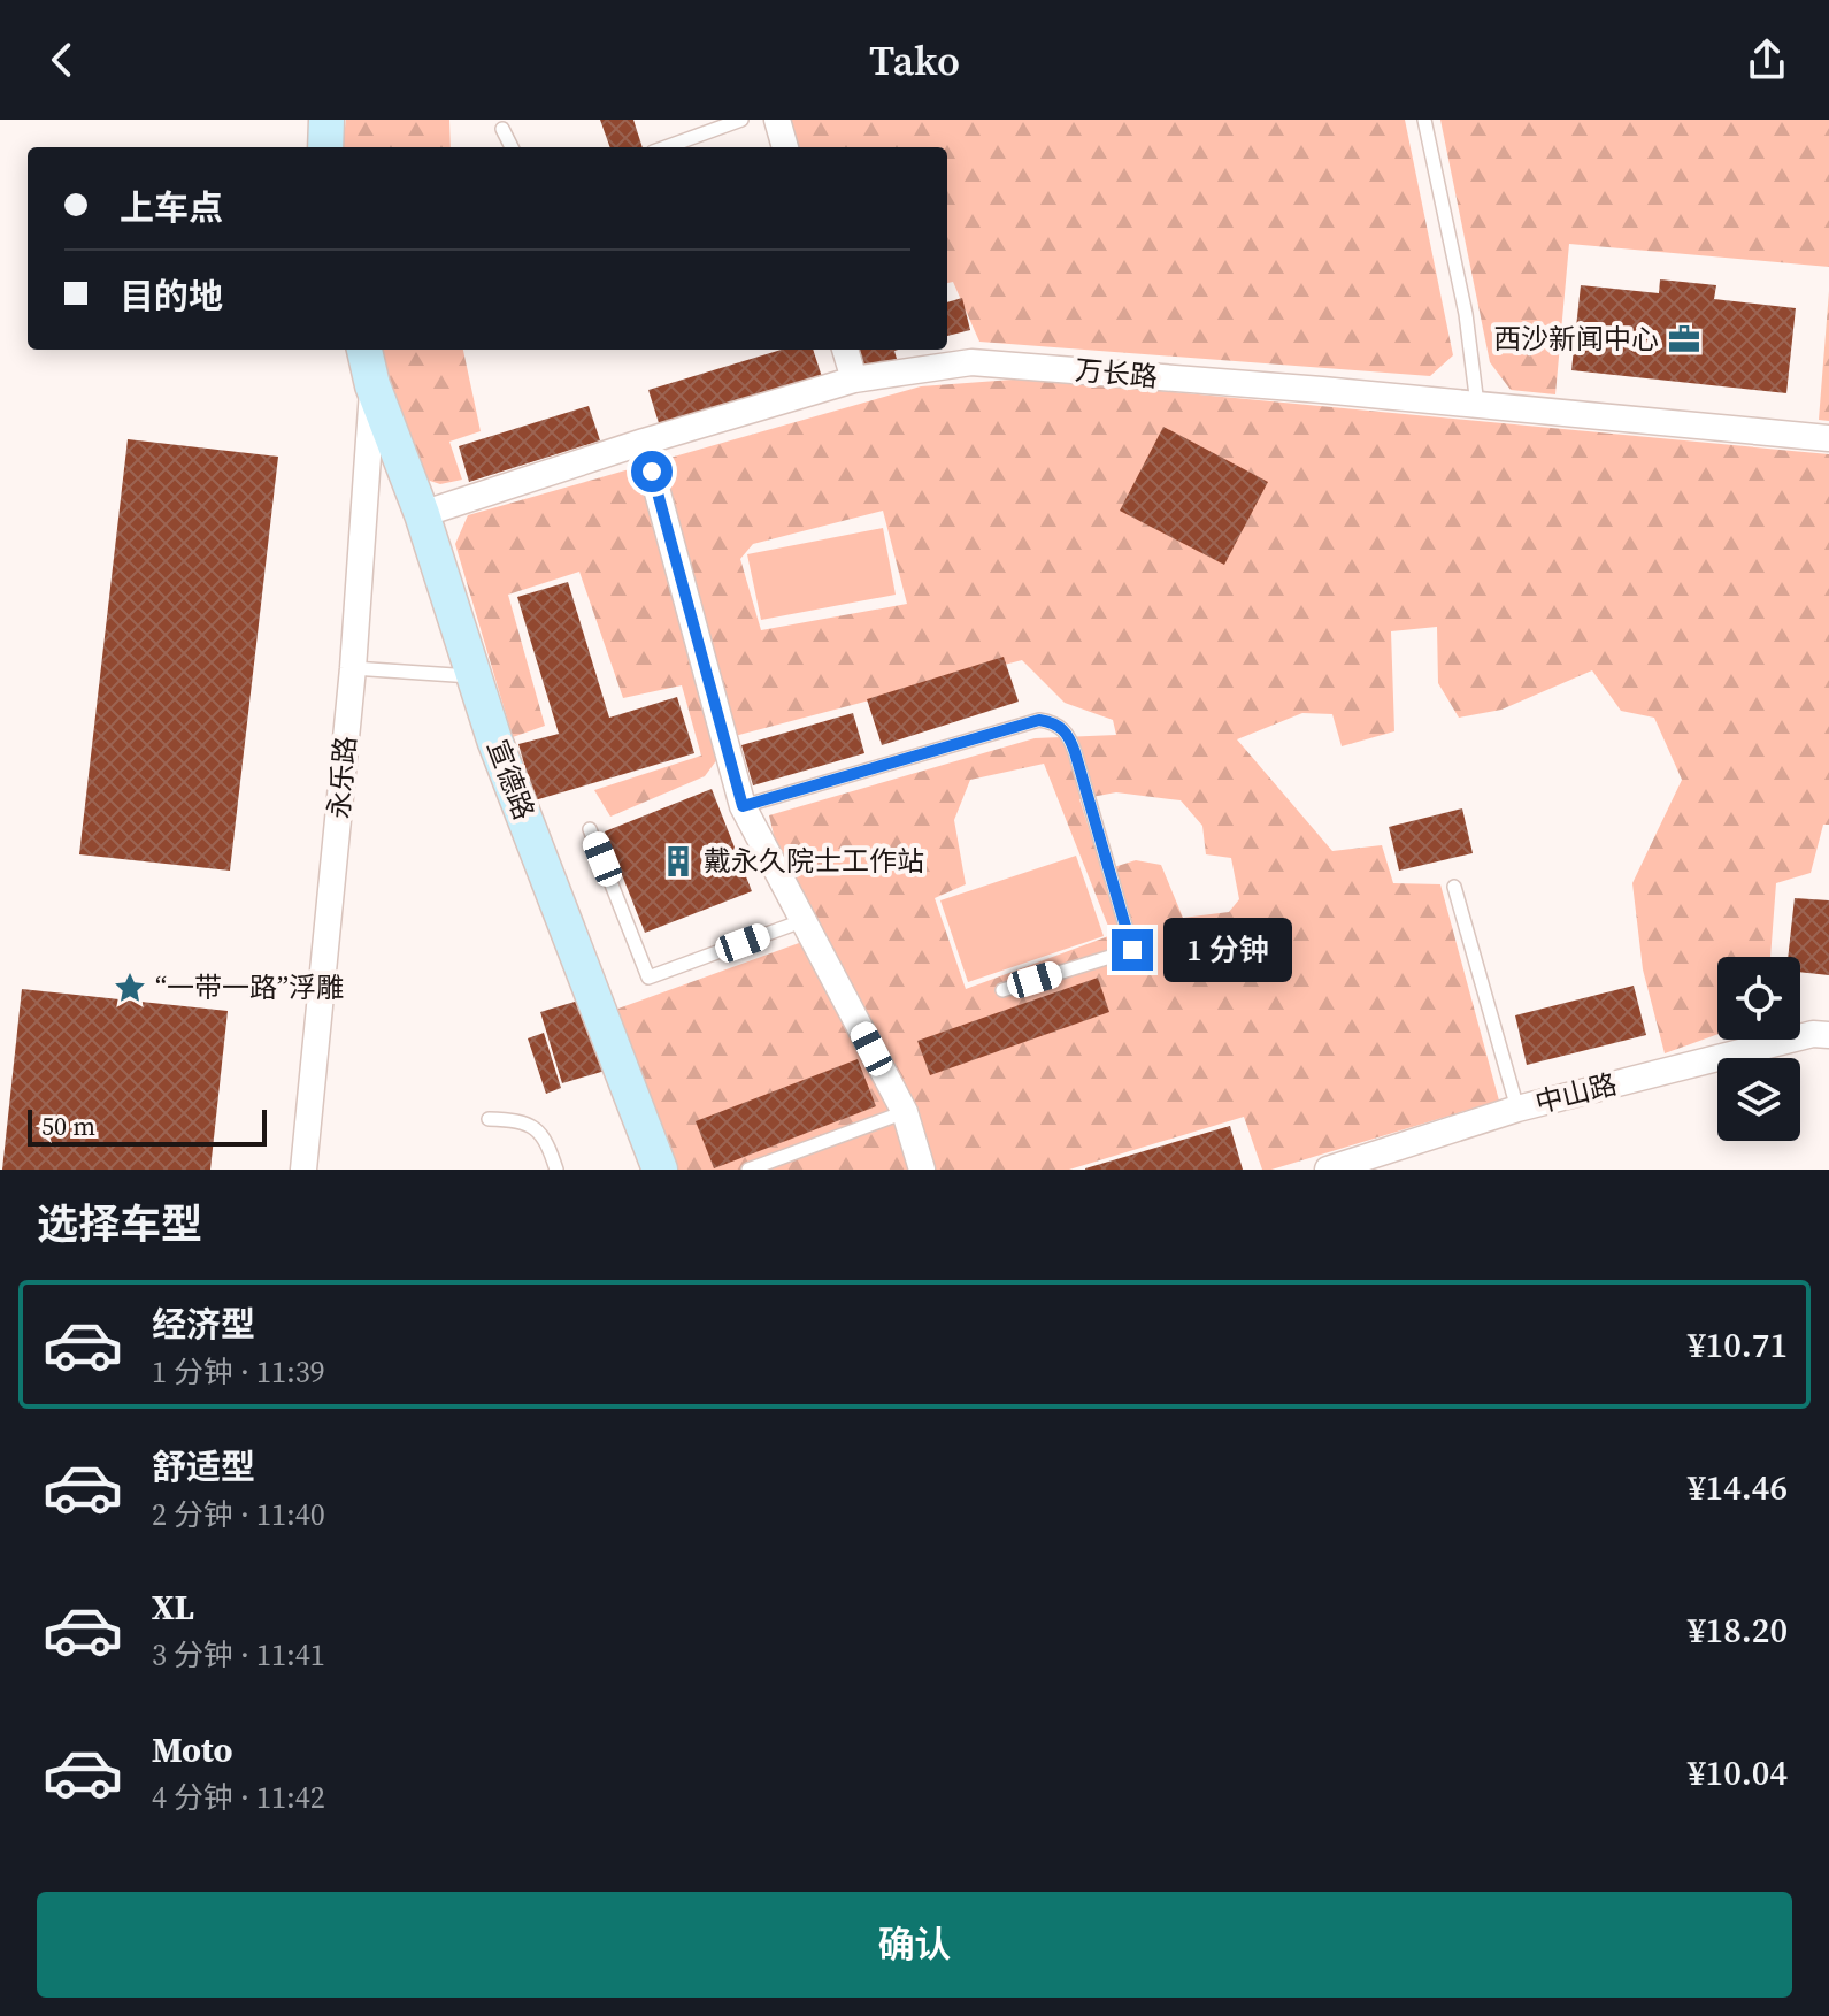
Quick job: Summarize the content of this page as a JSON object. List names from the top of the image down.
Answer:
{
  "streets": {
    "street": [
      "万长路",
      "永乐路",
      "宣德路",
      "中山路"
    ]
  },
  "crossings": [
    ["万长路", "宣德路"],
    ["永乐路", "宣德路"]
  ],
  "places": {
    "office": ["西沙新闻中心"],
    "building": ["戴永久院士工作站"],
    "place": ["“一带一路”浮雕"]
  },
  "scale_bar": "50 m",
  "page": {
    "header": "Tako",
    "banner": ["上车点", "目的地"],
    "bubble": "1 分钟",
    "scale": "50 m",
    "heading": "选择车型",
    "list": [
      {
        "name": "经济型",
        "note": "1 分钟 · 11:39",
        "value": "¥10.71"
      },
      {
        "name": "舒适型",
        "note": "2 分钟 · 11:40",
        "value": "¥14.46"
      },
      {
        "name": "XL",
        "note": "3 分钟 · 11:41",
        "value": "¥18.20"
      },
      {
        "name": "Moto",
        "note": "4 分钟 · 11:42",
        "value": "¥10.04"
      }
    ],
    "buttons": "确认"
  }
}
